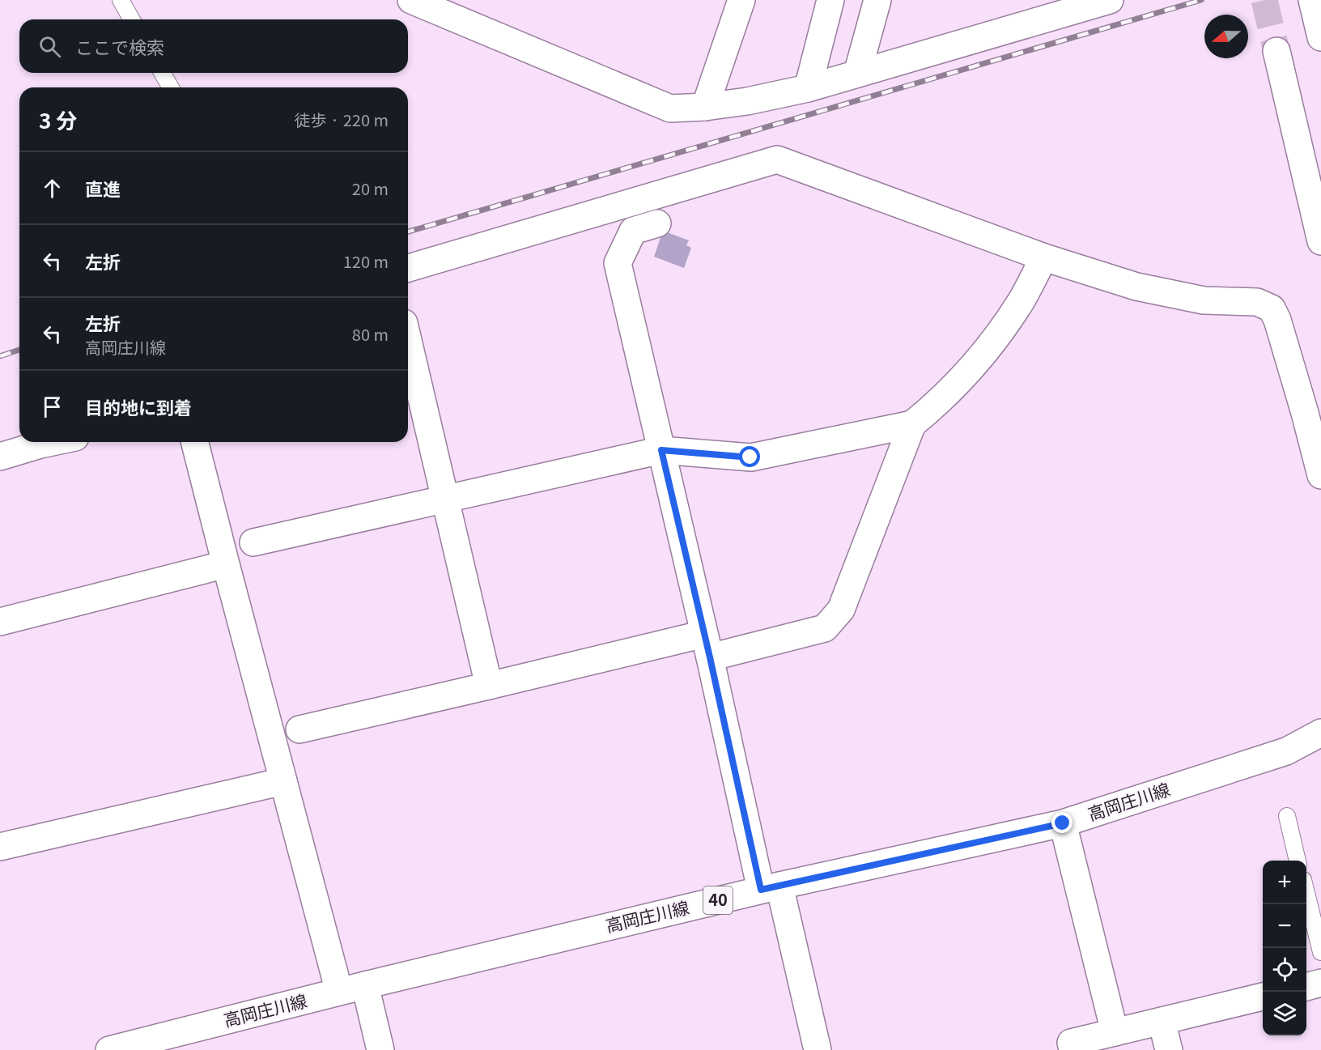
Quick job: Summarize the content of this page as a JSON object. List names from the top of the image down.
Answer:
{
  "streets": {
    "street": ["高岡庄川線", "40"]
  },
  "north": "left",
  "page": {
    "search": "ここで検索",
    "heading": ["3 分", "徒歩 · 220 m"],
    "list": [
      ["直進", "20 m"],
      ["左折", "120 m"],
      ["左折", "高岡庄川線", "80 m"],
      "目的地に到着"
    ],
    "map_buttons": ["+", "−"]
  }
}
